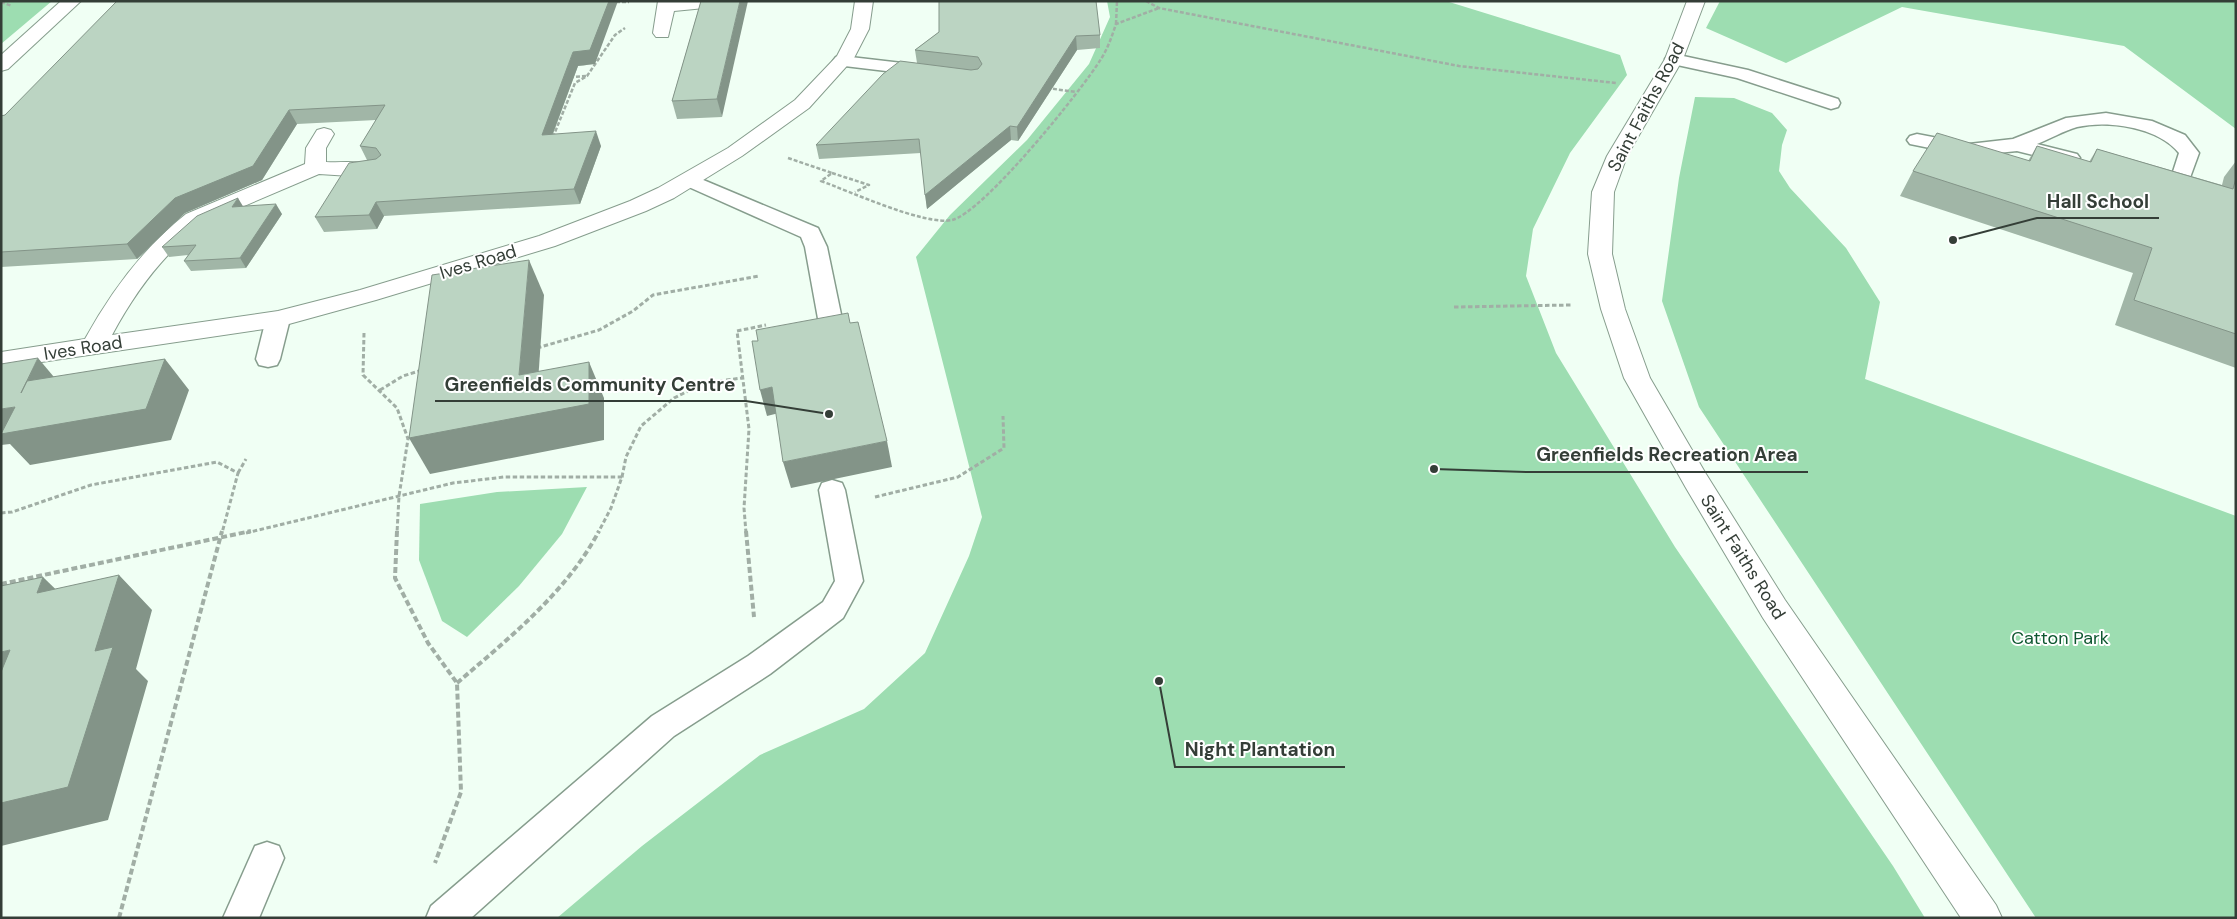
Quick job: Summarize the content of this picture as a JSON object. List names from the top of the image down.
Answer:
{
  "streets": {
    "street": ["Saint Faiths Road", "Ives Road"]
  },
  "parks": ["Catton Park"],
  "places": [
    "Hall School",
    "Greenfields Community Centre",
    "Greenfields Recreation Area",
    "Night Plantation"
  ]
}
